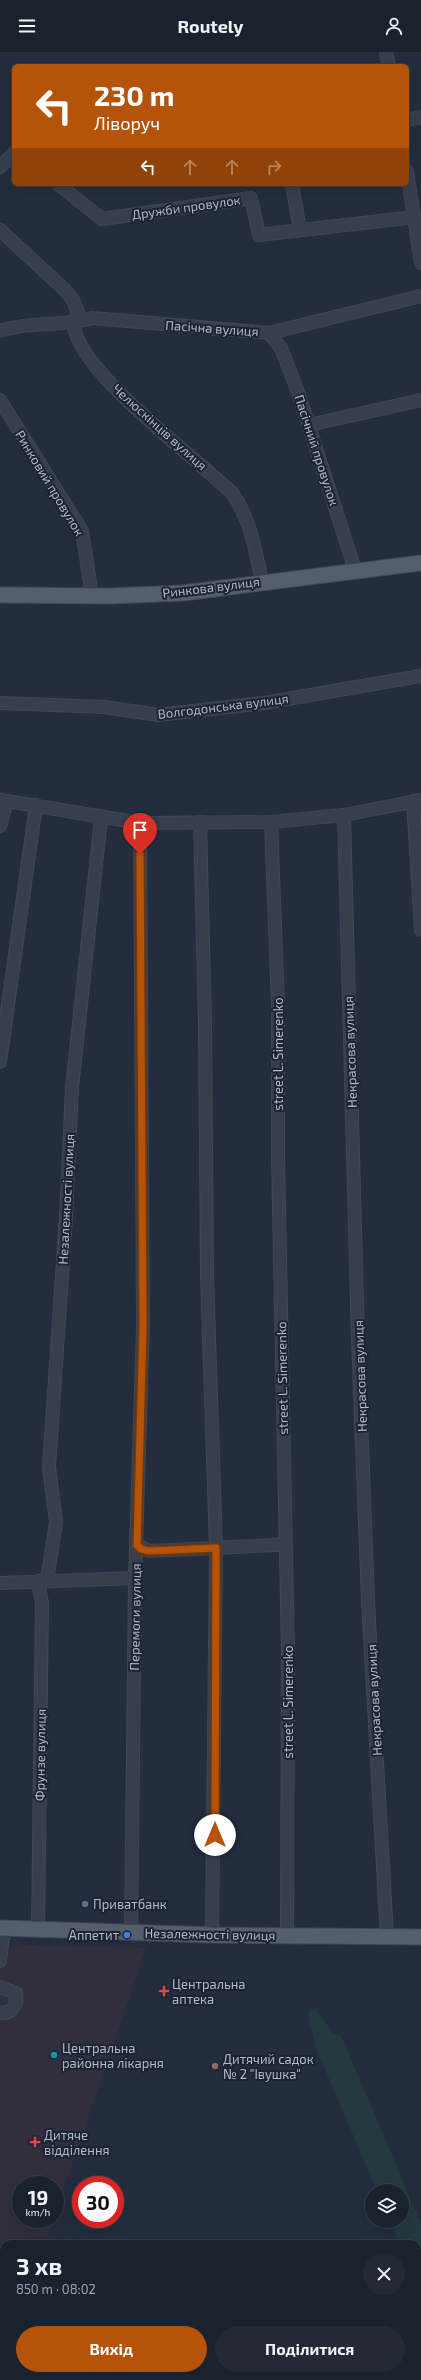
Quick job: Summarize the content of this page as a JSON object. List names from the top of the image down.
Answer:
{
  "streets": {
    "main road": ["Ринкова вулиця", "Незалежності вулиця"],
    "street": [
      "Дружби провулок",
      "Пасічна вулиця",
      "Челюскінців вулиця",
      "Пасічний провулок",
      "Ринковий провулок",
      "Волгодонська вулиця",
      "Некрасова вулиця",
      "street L. Simerenko",
      "Перемоги вулиця",
      "Фрунзе вулиця"
    ]
  },
  "crossings": [
    ["Пасічна вулиця", "Челюскінців вулиця"],
    ["Пасічна вулиця", "Пасічний провулок"],
    ["Челюскінців вулиця", "Ринкова вулиця"],
    ["Пасічний провулок", "Ринкова вулиця"],
    ["Ринковий провулок", "Ринкова вулиця"],
    ["Некрасова вулиця", "Незалежності вулиця"],
    ["street L. Simerenko", "Незалежності вулиця"],
    ["Незалежності вулиця", "Перемоги вулиця"],
    ["Незалежності вулиця", "Фрунзе вулиця"]
  ],
  "places": {
    "other": [
      "Приватбанк",
      "Аппетит",
      "Центральна районна лікарня",
      "Дитячий садок № 2 \"Івушка\""
    ],
    "health": ["Центральна аптека", "Дитяче відділення"]
  },
  "page": {
    "header": "Routely",
    "turn": ["230 m", "Ліворуч"],
    "speed": "19 km/h",
    "limit": "30",
    "heading": ["3 хв", "850 m · 08:02"],
    "buttons": ["Вихід", "Поділитися"]
  }
}
